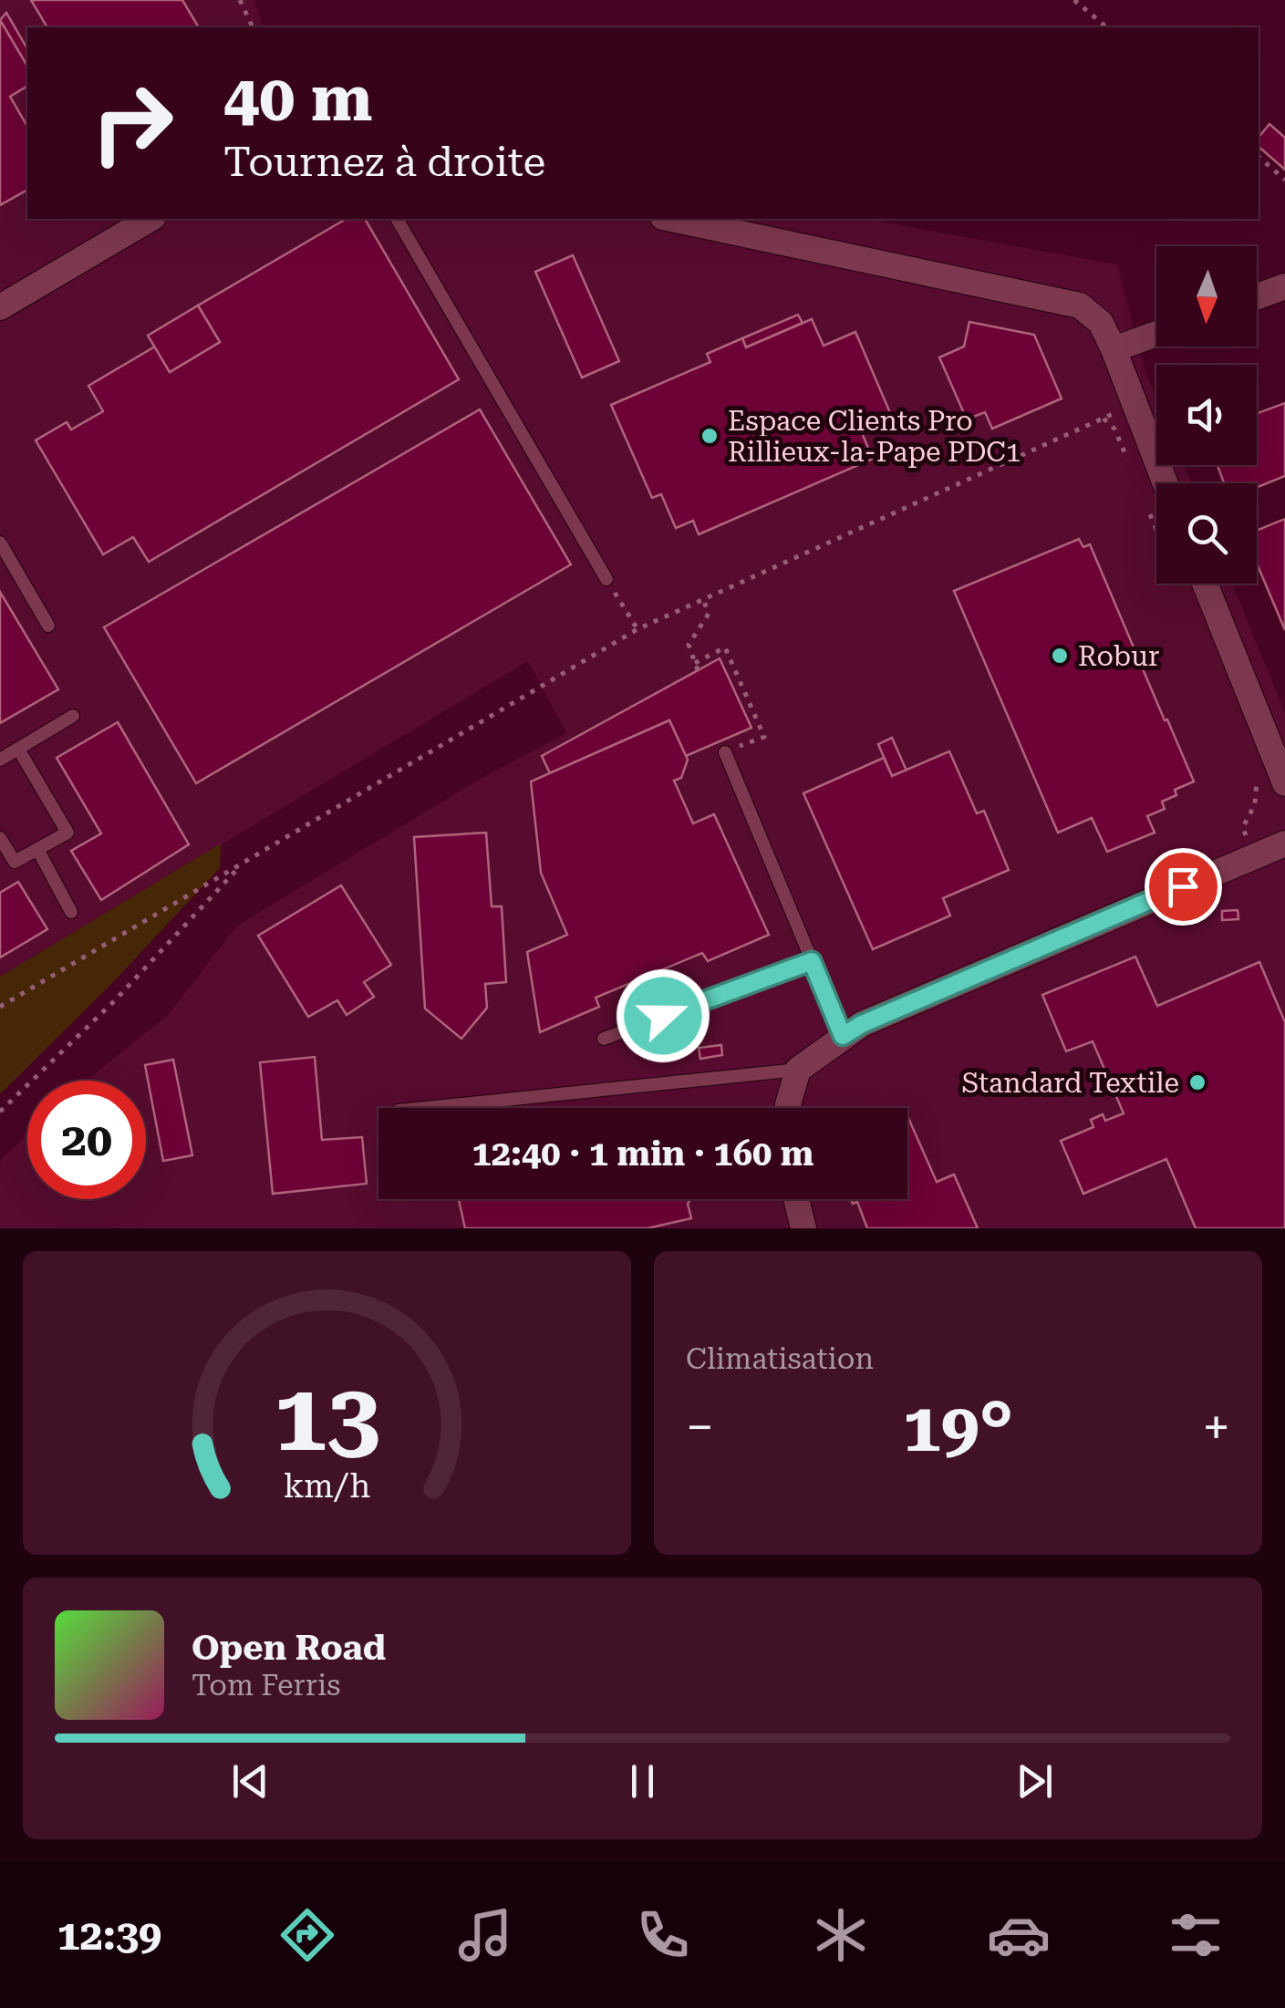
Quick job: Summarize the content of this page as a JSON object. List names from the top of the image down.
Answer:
{
  "places": ["Espace Clients Pro Rillieux-la-Pape PDC1", "Robur", "Standard Textile"],
  "north": "bottom",
  "page": {
    "turn": ["40 m", "Tournez à droite"],
    "limit": "20",
    "trip": "12:40 · 1 min · 160 m",
    "tile": "Climatisation",
    "heat": ["−", "19°", "+"],
    "song": ["Open Road", "Tom Ferris"],
    "tabs": "12:39",
    "gauge": ["13", "km/h"]
  }
}
